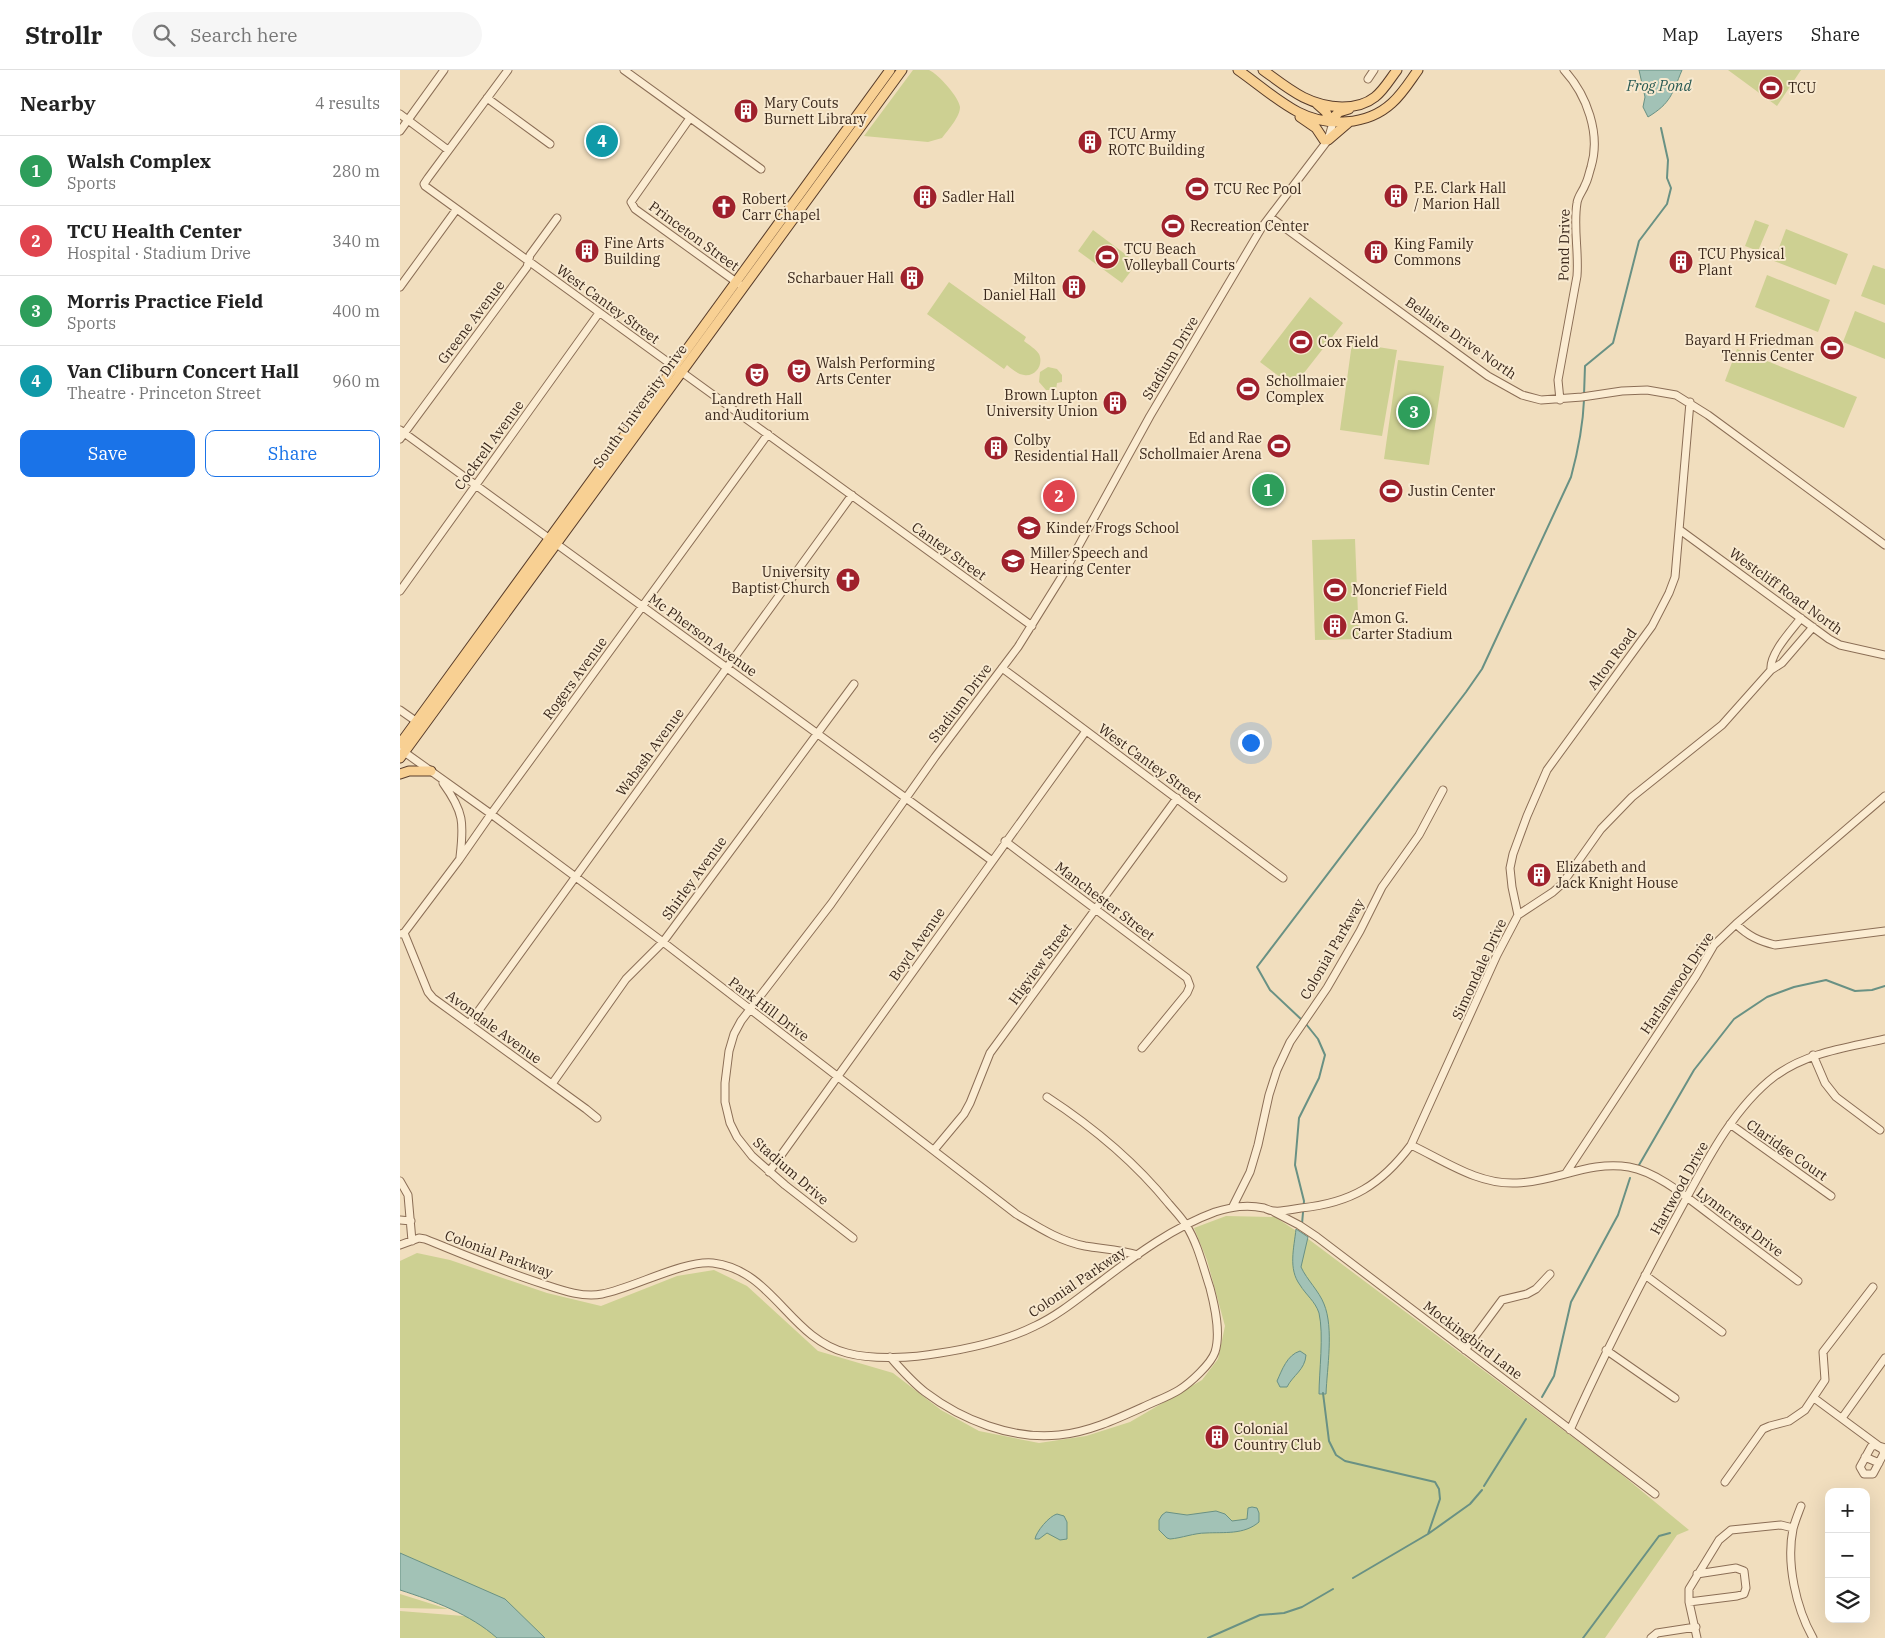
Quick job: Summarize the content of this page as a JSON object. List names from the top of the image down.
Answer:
{
  "streets": {
    "main road": ["South University Drive"],
    "street": [
      "Princeton Street",
      "Pond Drive",
      "West Cantey Street",
      "Greene Avenue",
      "Bellaire Drive North",
      "Stadium Drive",
      "Cockrell Avenue",
      "Cantey Street",
      "Westcliff Road North",
      "Mc Pherson Avenue",
      "Alton Road",
      "Rogers Avenue",
      "Wabash Avenue",
      "Shirley Avenue",
      "Manchester Street",
      "Boyd Avenue",
      "Colonial Parkway",
      "Higview Street",
      "Simondale Drive",
      "Harlanwood Drive",
      "Park Hill Drive",
      "Avondale Avenue",
      "Claridge Court",
      "Hartwood Drive",
      "Lynncrest Drive",
      "Mockingbird Lane"
    ]
  },
  "crossings": [
    ["Princeton Street", "South University Drive"],
    ["Pond Drive", "Bellaire Drive North"],
    ["West Cantey Street", "Greene Avenue"],
    ["West Cantey Street", "Stadium Drive"],
    ["West Cantey Street", "South University Drive"],
    ["West Cantey Street", "Cockrell Avenue"],
    ["West Cantey Street", "Cantey Street"],
    ["West Cantey Street", "Rogers Avenue"],
    ["West Cantey Street", "Wabash Avenue"],
    ["West Cantey Street", "Boyd Avenue"],
    ["West Cantey Street", "Higview Street"],
    ["Greene Avenue", "Mc Pherson Avenue"],
    ["Bellaire Drive North", "Stadium Drive"],
    ["Bellaire Drive North", "Alton Road"],
    ["Stadium Drive", "Cantey Street"],
    ["Stadium Drive", "Mc Pherson Avenue"],
    ["Stadium Drive", "Boyd Avenue"],
    ["Stadium Drive", "Park Hill Drive"],
    ["South University Drive", "Mc Pherson Avenue"],
    ["South University Drive", "Park Hill Drive"],
    ["Cockrell Avenue", "Mc Pherson Avenue"],
    ["Cantey Street", "Wabash Avenue"],
    ["Westcliff Road North", "Alton Road"],
    ["Westcliff Road North", "Simondale Drive"],
    ["Mc Pherson Avenue", "Rogers Avenue"],
    ["Mc Pherson Avenue", "Wabash Avenue"],
    ["Mc Pherson Avenue", "Shirley Avenue"],
    ["Mc Pherson Avenue", "Boyd Avenue"],
    ["Alton Road", "Simondale Drive"],
    ["Rogers Avenue", "Park Hill Drive"],
    ["Rogers Avenue", "Avondale Avenue"],
    ["Wabash Avenue", "Park Hill Drive"],
    ["Wabash Avenue", "Avondale Avenue"],
    ["Shirley Avenue", "Park Hill Drive"],
    ["Shirley Avenue", "Avondale Avenue"],
    ["Manchester Street", "Boyd Avenue"],
    ["Manchester Street", "Higview Street"],
    ["Boyd Avenue", "Park Hill Drive"],
    ["Colonial Parkway", "Simondale Drive"],
    ["Colonial Parkway", "Park Hill Drive"],
    ["Higview Street", "Park Hill Drive"],
    ["Simondale Drive", "Lynncrest Drive"],
    ["Simondale Drive", "Mockingbird Lane"],
    ["Harlanwood Drive", "Lynncrest Drive"],
    ["Claridge Court", "Hartwood Drive"],
    ["Hartwood Drive", "Lynncrest Drive"],
    ["Hartwood Drive", "Mockingbird Lane"]
  ],
  "water": ["Frog Pond"],
  "places": {
    "sports": [
      "TCU",
      "TCU Rec Pool",
      "Recreation Center",
      "TCU Beach Volleyball Courts",
      "Cox Field",
      "Bayard H Friedman Tennis Center",
      "Schollmaier Complex",
      "Ed and Rae Schollmaier Arena",
      "Justin Center",
      "Moncrief Field"
    ],
    "building": [
      "Mary Couts Burnett Library",
      "TCU Army ROTC Building",
      "P.E. Clark Hall / Marion Hall",
      "Sadler Hall",
      "Fine Arts Building",
      "King Family Commons",
      "TCU Physical Plant",
      "Scharbauer Hall",
      "Milton Daniel Hall",
      "Brown Lupton University Union",
      "Colby Residential Hall",
      "Amon G. Carter Stadium",
      "Elizabeth and Jack Knight House",
      "Colonial Country Club"
    ],
    "church": ["Robert Carr Chapel", "University Baptist Church"],
    "theatre": ["Walsh Performing Arts Center", "Landreth Hall and Auditorium"],
    "school or university": ["Kinder Frogs School", "Miller Speech and Hearing Center"]
  },
  "page": {
    "header": "Strollr",
    "search": "Search here",
    "nav": ["Map", "Layers", "Share"],
    "heading": ["Nearby", "4 results"],
    "pins": [
      "4",
      "3",
      "1",
      "2"
    ],
    "list": [
      {
        "mark": "1",
        "name": "Walsh Complex",
        "note": "Sports",
        "value": "280 m"
      },
      {
        "mark": "2",
        "name": "TCU Health Center",
        "note": "Hospital · Stadium Drive",
        "value": "340 m"
      },
      {
        "mark": "3",
        "name": "Morris Practice Field",
        "note": "Sports",
        "value": "400 m"
      },
      {
        "mark": "4",
        "name": "Van Cliburn Concert Hall",
        "note": "Theatre · Princeton Street",
        "value": "960 m"
      }
    ],
    "buttons": ["Save", "Share"],
    "map_buttons": ["+", "−"]
  }
}
